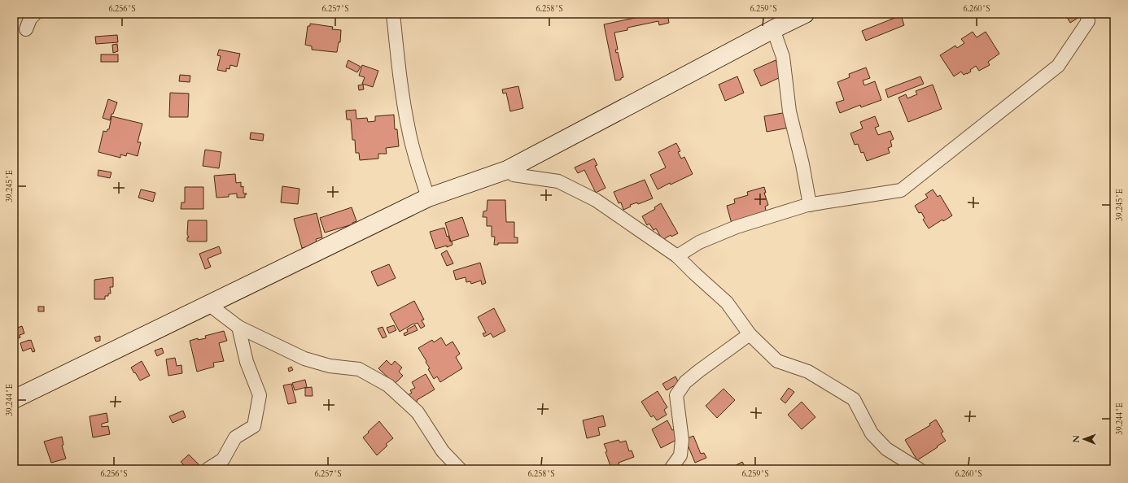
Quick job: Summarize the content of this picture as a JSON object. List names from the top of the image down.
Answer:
{
  "north": "left",
  "coordinates": [
    "6.256°S",
    "6.257°S",
    "6.258°S",
    "6.259°S",
    "6.260°S",
    "39.245°E",
    "39.244°E"
  ]
}
